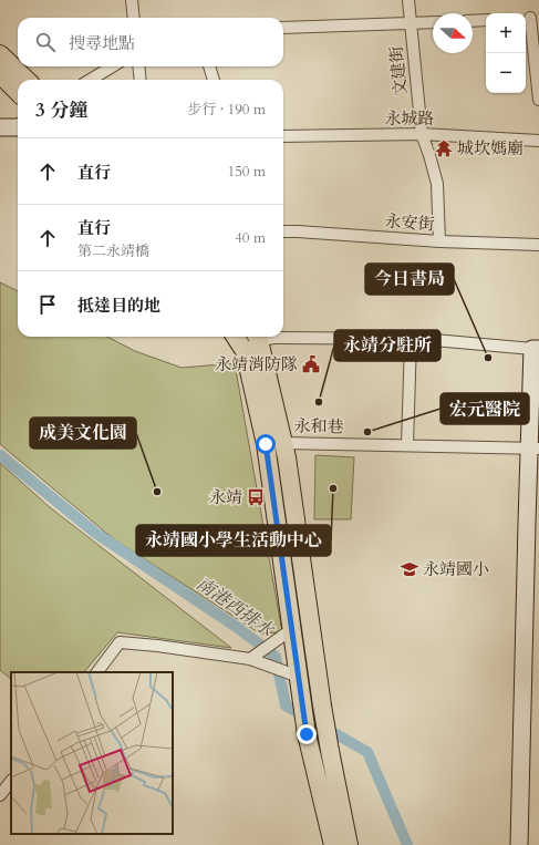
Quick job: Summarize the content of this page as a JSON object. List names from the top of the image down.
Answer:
{
  "streets": {
    "street": [
      "文建街",
      "永城路",
      "永安街",
      "永和巷"
    ]
  },
  "crossings": [
    ["文建街", "永城路"],
    ["文建街", "永安街"]
  ],
  "water": ["南港西排水"],
  "places": {
    "temple": ["城坎媽廟"],
    "other": [
      "今日書局",
      "永靖分駐所",
      "宏元醫院",
      "永靖國小學生活動中心",
      "成美文化園"
    ],
    "public building": ["永靖消防隊"],
    "bus stop": ["永靖"],
    "school or university": ["永靖國小"]
  },
  "north": "right",
  "page": {
    "map_buttons": ["+", "−"],
    "search": "搜尋地點",
    "heading": ["3 分鐘", "步行 · 190 m"],
    "list": [
      ["直行", "150 m"],
      ["直行", "第二永靖橋", "40 m"],
      "抵達目的地"
    ]
  }
}
